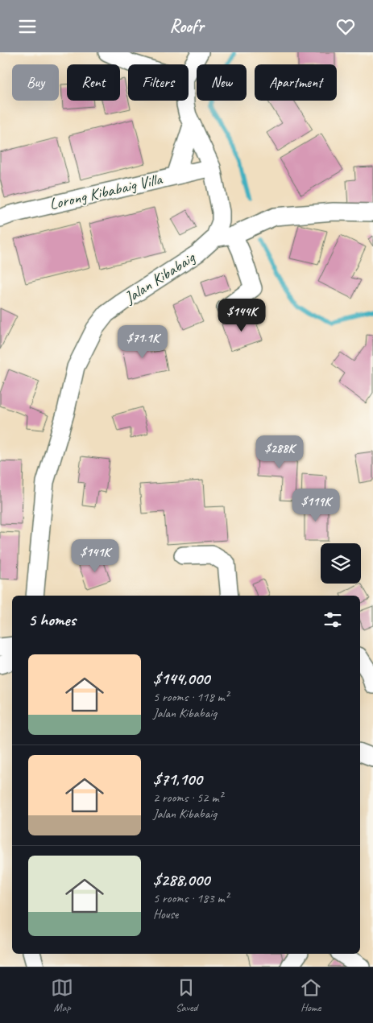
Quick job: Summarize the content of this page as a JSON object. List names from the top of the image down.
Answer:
{
  "streets": {
    "street": ["Lorong Kibabaig Villa", "Jalan Kibabaig"]
  },
  "crossings": [
    ["Lorong Kibabaig Villa", "Jalan Kibabaig"]
  ],
  "page": {
    "header": "Roofr",
    "chip": [
      "Buy",
      "Rent",
      "Filters",
      "New",
      "Apartment"
    ],
    "price": [
      "$144K",
      "$71.1K",
      "$288K",
      "$119K",
      "$141K"
    ],
    "heading": "5 homes",
    "list": [
      {
        "name": "$144,000",
        "note": "5 rooms · 118 m² · Jalan Kibabaig"
      },
      {
        "name": "$71,100",
        "note": "2 rooms · 52 m² · Jalan Kibabaig"
      },
      {
        "name": "$288,000",
        "note": "5 rooms · 183 m² · House"
      }
    ],
    "tabs": ["Map", "Saved", "Home"]
  }
}
